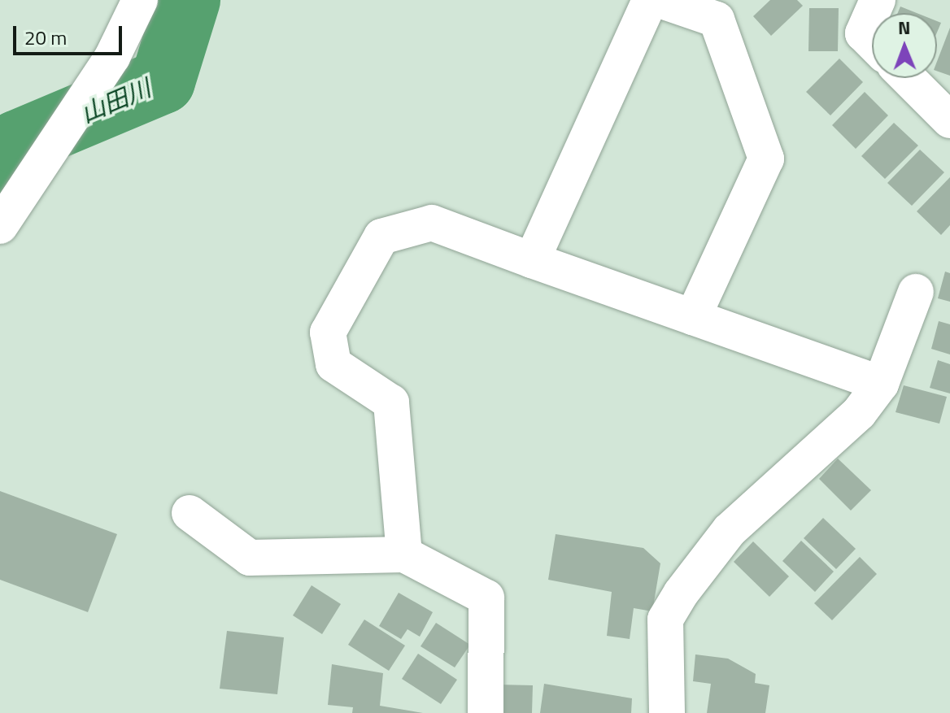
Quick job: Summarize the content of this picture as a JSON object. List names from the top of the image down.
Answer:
{
  "water": ["山田川"],
  "scale_bar": "20 m",
  "north": "top"
}
